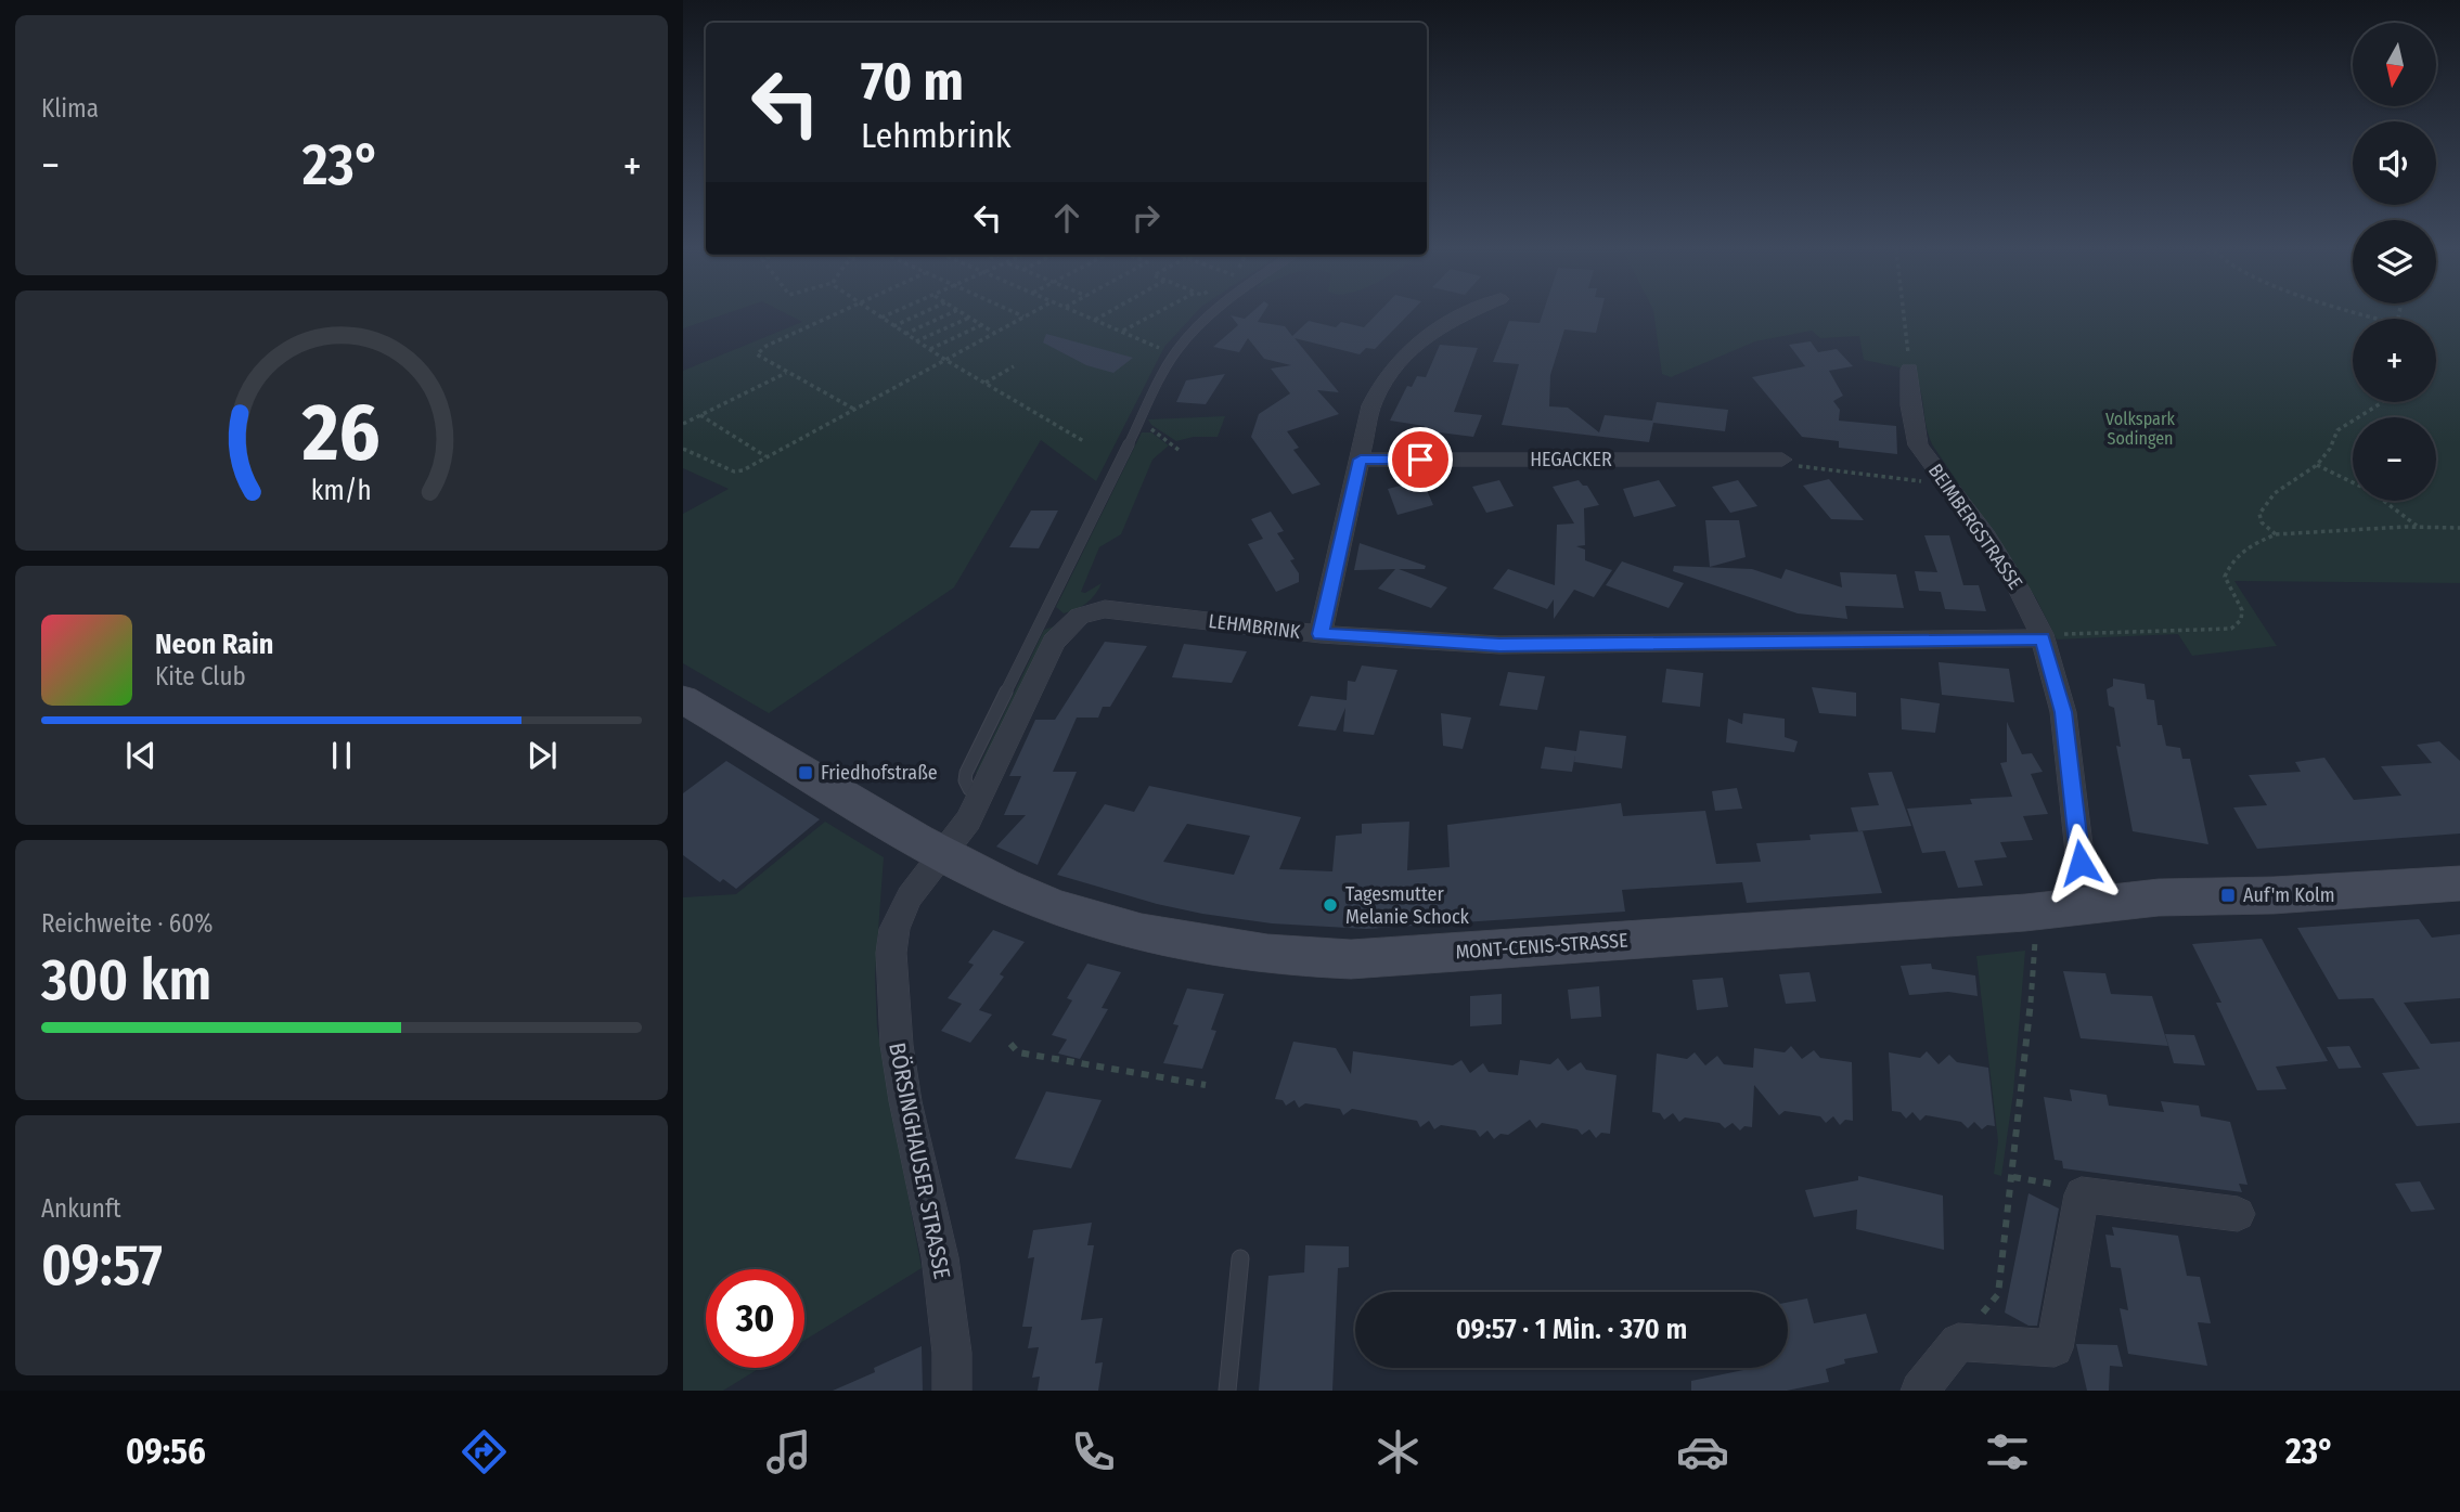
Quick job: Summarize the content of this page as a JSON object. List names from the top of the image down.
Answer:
{
  "streets": {
    "main road": ["MONT-CENIS-STRASSE"],
    "street": [
      "HEGACKER",
      "BEIMBERGSTRASSE",
      "LEHMBRINK",
      "BÖRSINGHAUSER STRASSE"
    ]
  },
  "crossings": [
    ["BEIMBERGSTRASSE", "LEHMBRINK"],
    ["BEIMBERGSTRASSE", "MONT-CENIS-STRASSE"],
    ["MONT-CENIS-STRASSE", "BÖRSINGHAUSER STRASSE"]
  ],
  "parks": ["Volkspark Sodingen"],
  "places": {
    "transit": ["Friedhofstraße", "Auf'm Kolm"],
    "other": ["Tagesmutter Melanie Schock"]
  },
  "north": "bottom",
  "page": {
    "tile": [
      "Klima",
      ["Reichweite · 60%", "300 km"],
      ["Ankunft", "09:57"]
    ],
    "map_buttons": ["+", "−"],
    "turn": ["70 m", "Lehmbrink"],
    "heat": ["−", "23°", "+"],
    "song": ["Neon Rain", "Kite Club"],
    "limit": "30",
    "trip": "09:57 · 1 Min. · 370 m",
    "tabs": ["09:56", "23°"],
    "gauge": ["26", "km/h"]
  }
}
